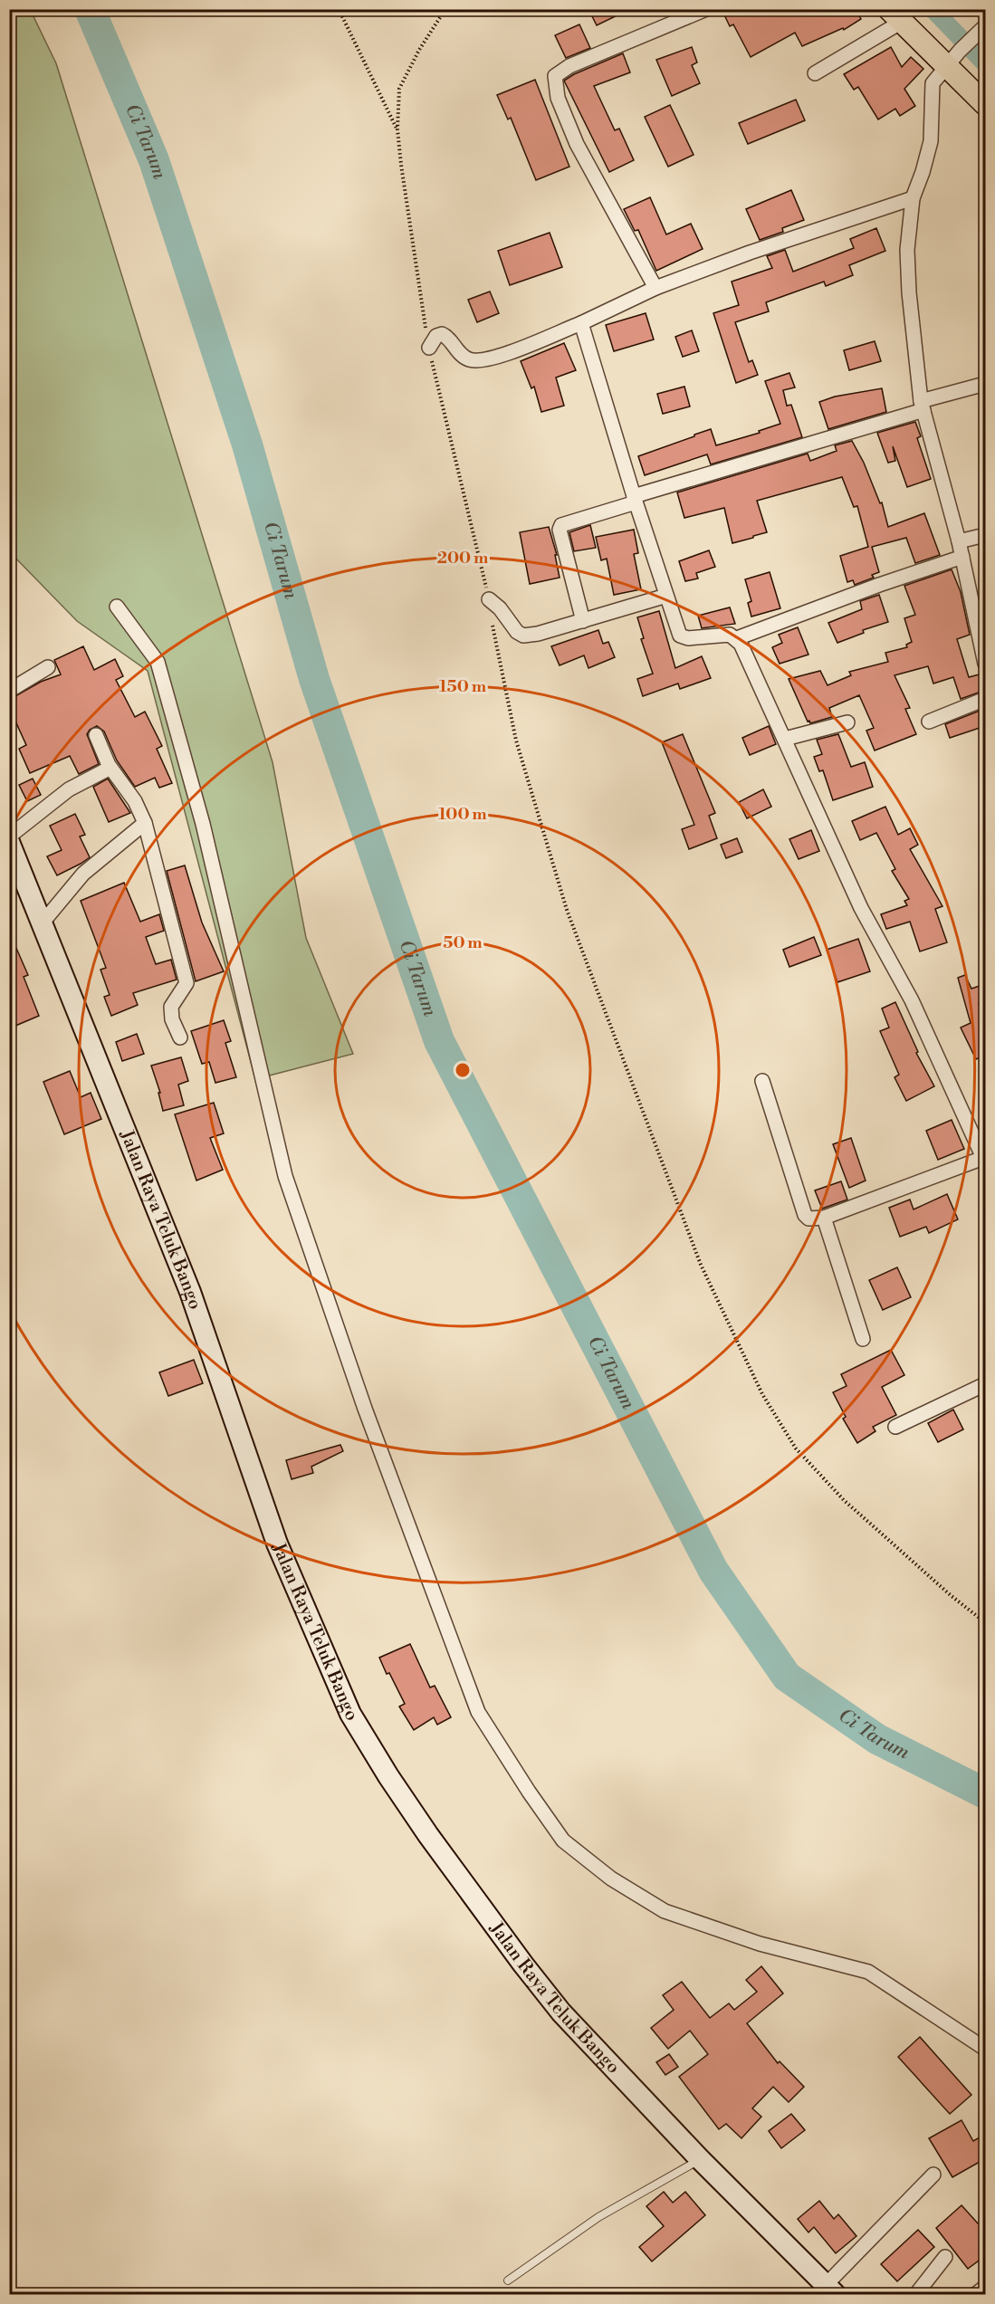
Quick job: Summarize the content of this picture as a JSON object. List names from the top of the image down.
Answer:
{
  "streets": {
    "main road": ["Jalan Raya Teluk Bango"]
  },
  "water": ["Ci Tarum"],
  "rings": [
    "200 m",
    "150 m",
    "100 m",
    "50 m"
  ]
}
